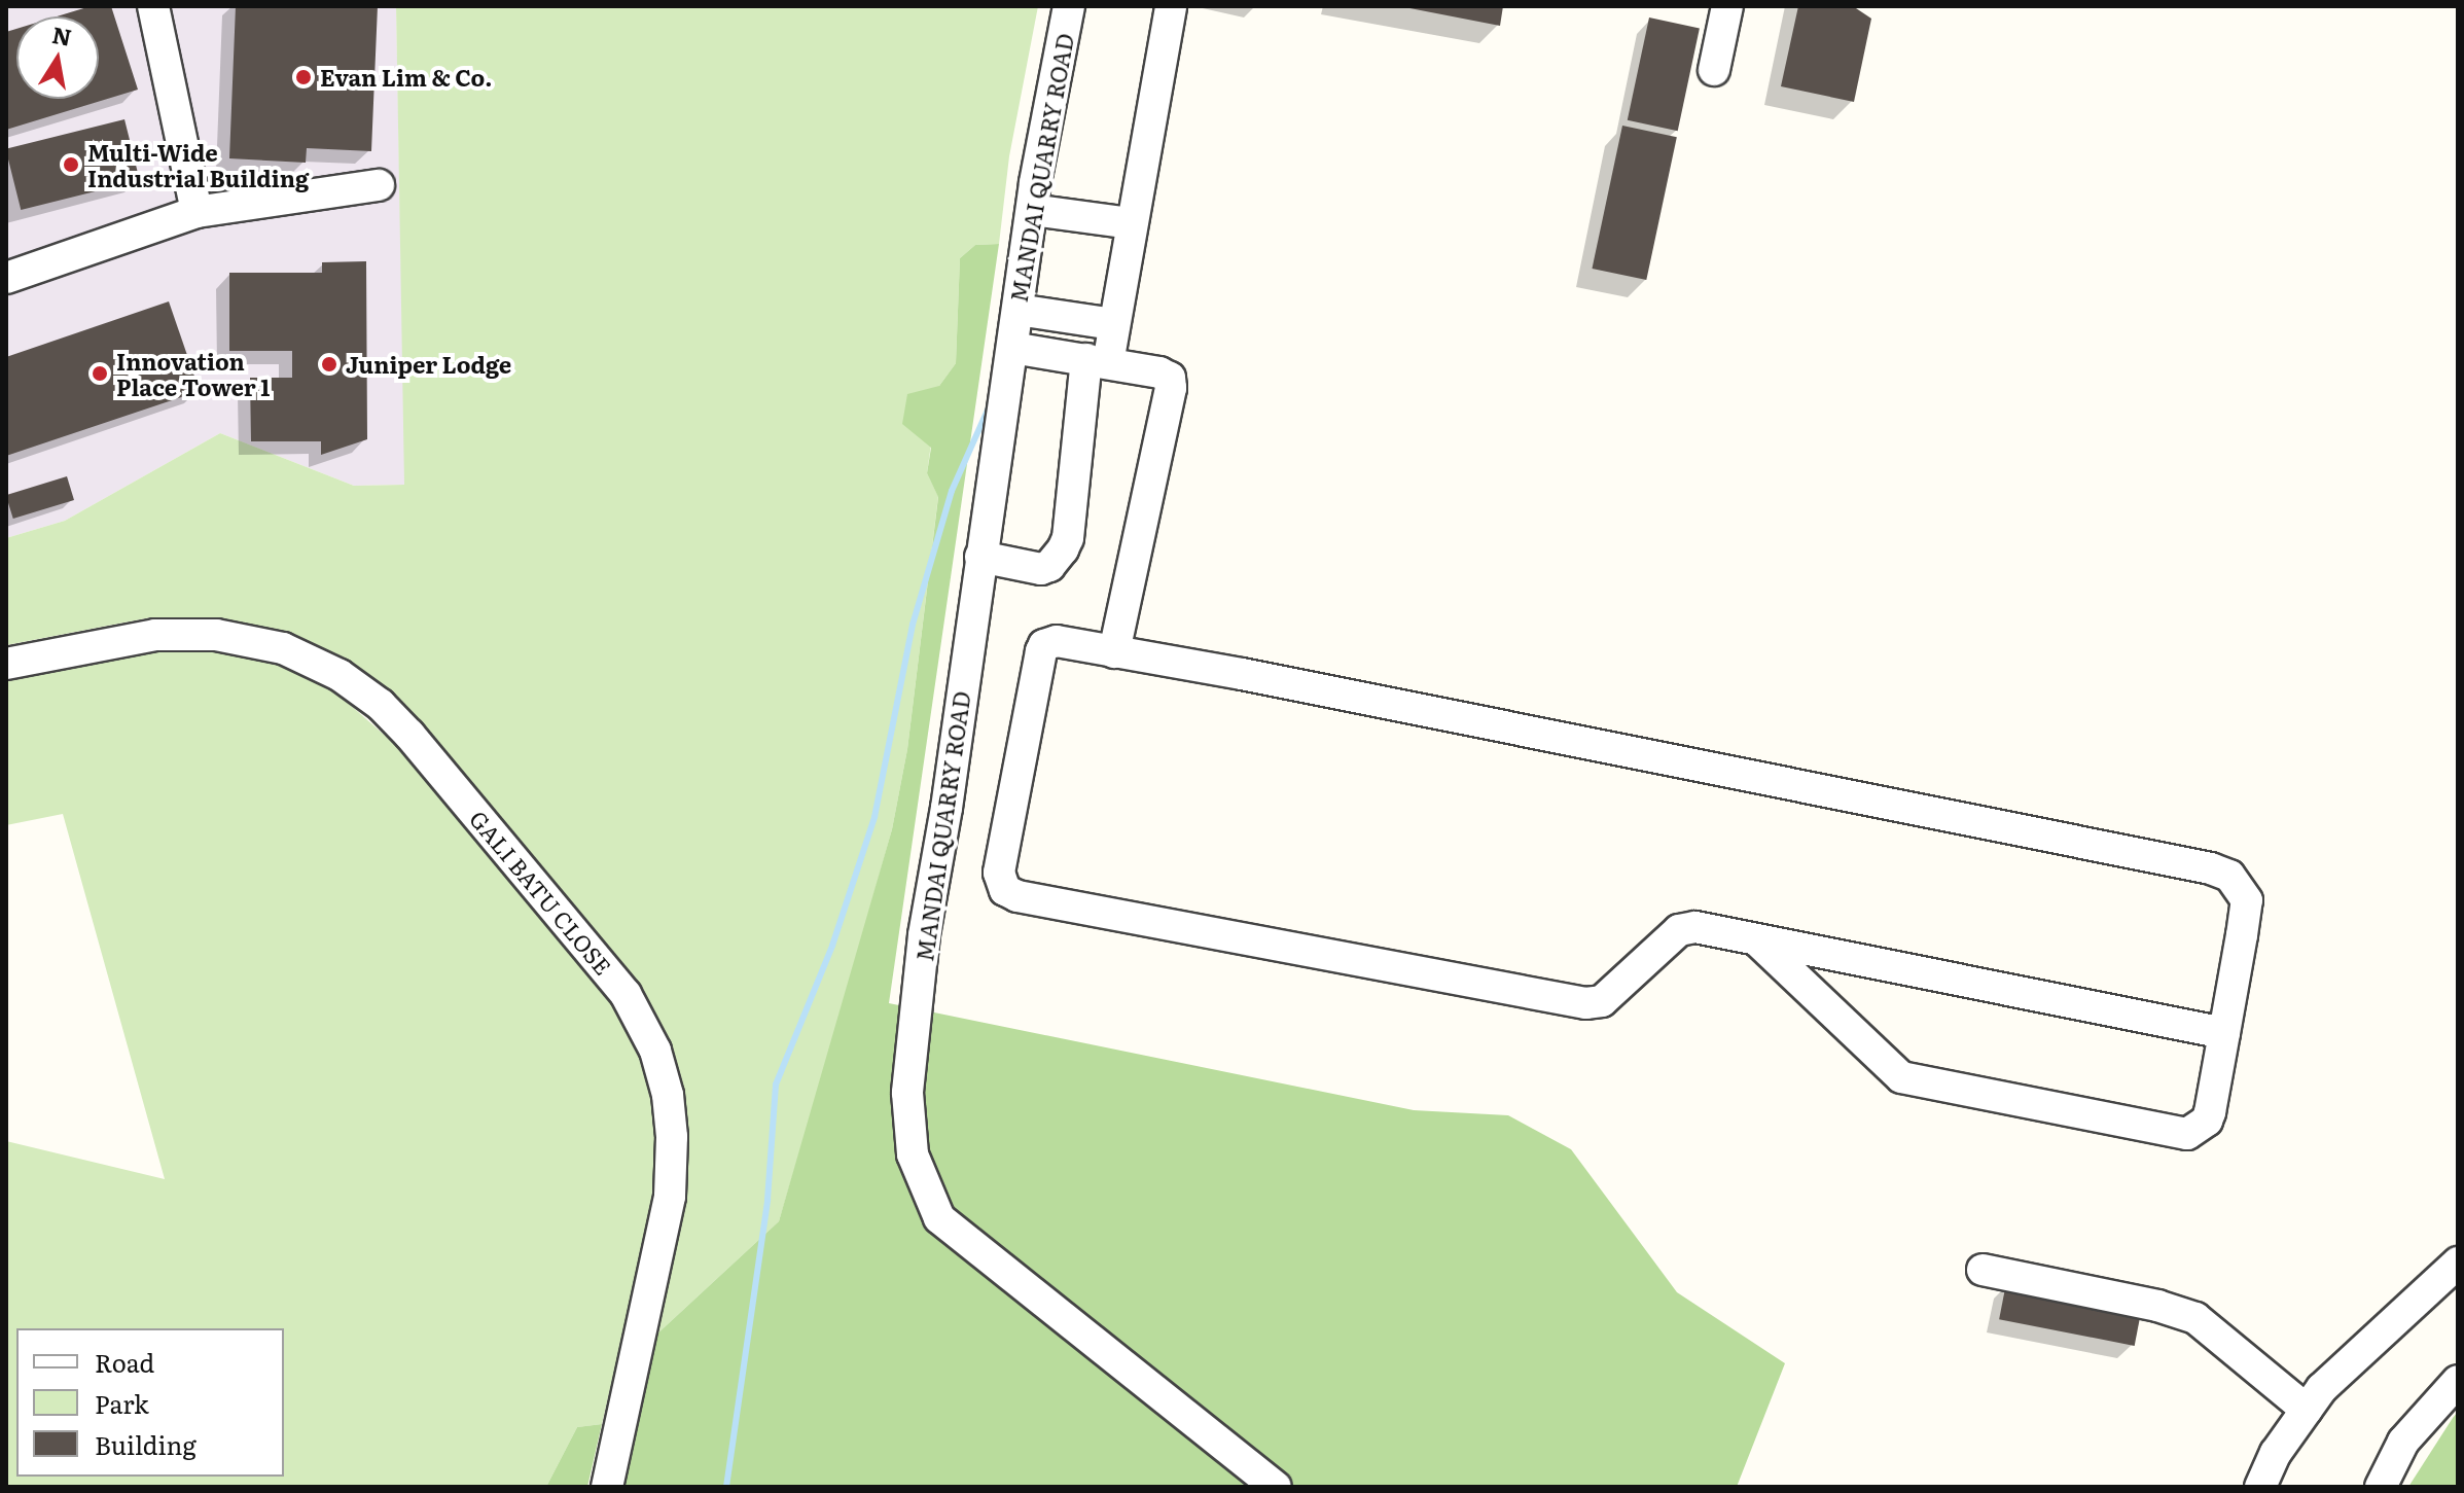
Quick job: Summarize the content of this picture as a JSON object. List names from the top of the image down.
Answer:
{
  "streets": {
    "street": ["MANDAI QUARRY ROAD", "GALI BATU CLOSE"]
  },
  "places": [
    "Evan Lim & Co.",
    "Multi-Wide Industrial Building",
    "Juniper Lodge",
    "Innovation Place Tower 1"
  ],
  "legend": ["Road", "Park", "Building"],
  "north": "top"
}
